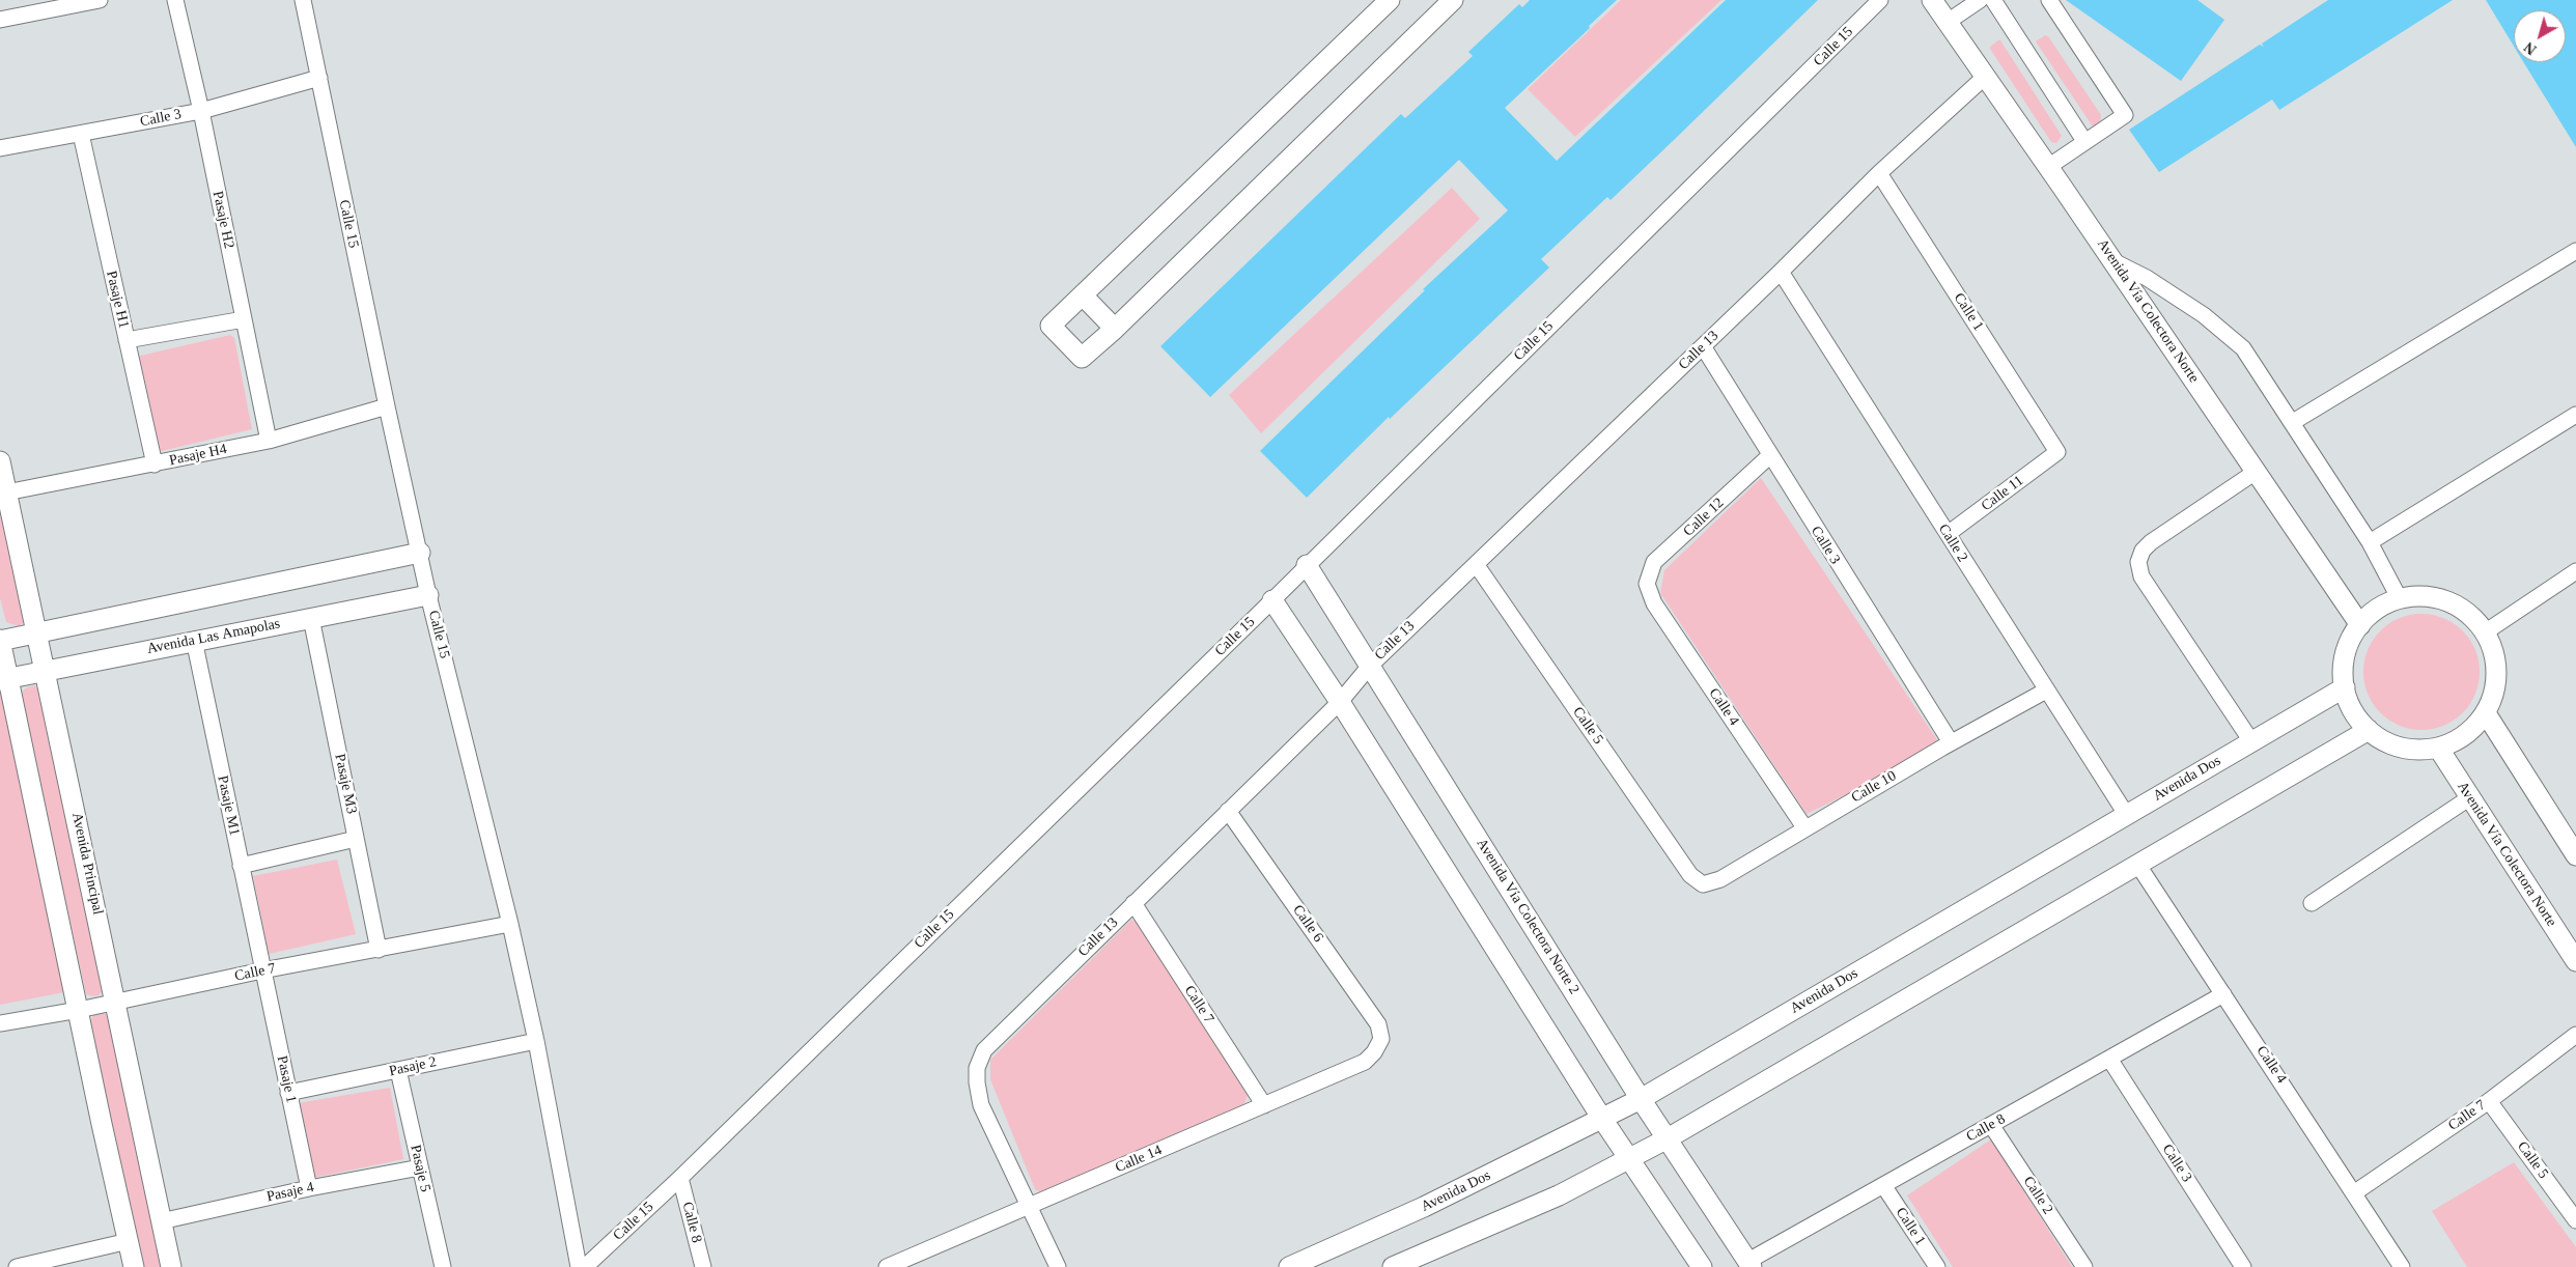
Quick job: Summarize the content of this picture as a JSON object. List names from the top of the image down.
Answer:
{
  "streets": {
    "street": [
      "Calle 15",
      "Calle 3",
      "Pasaje H2",
      "Pasaje H1",
      "Avenida Vía Colectora Norte",
      "Calle 1",
      "Calle 13",
      "Pasaje H4",
      "Calle 11",
      "Calle 12",
      "Calle 2",
      "Avenida Las Amapolas",
      "Calle 4",
      "Calle 5",
      "Avenida Dos",
      "Pasaje M3",
      "Calle 10",
      "Pasaje M1",
      "Avenida Principal",
      "Avenida Vía Colectora Norte 2",
      "Calle 6",
      "Calle 7",
      "Pasaje 2",
      "Pasaje 1",
      "Calle 8",
      "Calle 14",
      "Pasaje 5",
      "Pasaje 4"
    ]
  },
  "crossings": [
    ["Calle 15", "Calle 3"],
    ["Calle 15", "Pasaje H4"],
    ["Calle 15", "Avenida Las Amapolas"],
    ["Calle 15", "Avenida Vía Colectora Norte 2"],
    ["Calle 15", "Calle 7"],
    ["Calle 15", "Pasaje 2"],
    ["Calle 15", "Calle 8"],
    ["Calle 3", "Pasaje H2"],
    ["Calle 3", "Pasaje H1"],
    ["Calle 3", "Calle 13"],
    ["Calle 3", "Calle 12"],
    ["Calle 3", "Calle 10"],
    ["Calle 3", "Calle 8"],
    ["Pasaje H2", "Pasaje H4"],
    ["Pasaje H1", "Pasaje H4"],
    ["Avenida Vía Colectora Norte", "Calle 13"],
    ["Avenida Vía Colectora Norte", "Avenida Dos"],
    ["Calle 1", "Calle 13"],
    ["Calle 1", "Calle 11"],
    ["Calle 1", "Calle 8"],
    ["Calle 13", "Calle 2"],
    ["Calle 13", "Calle 5"],
    ["Calle 13", "Avenida Vía Colectora Norte 2"],
    ["Calle 13", "Calle 6"],
    ["Calle 13", "Calle 7"],
    ["Calle 13", "Calle 14"],
    ["Pasaje H4", "Avenida Principal"],
    ["Calle 11", "Calle 2"],
    ["Calle 12", "Calle 4"],
    ["Calle 2", "Avenida Dos"],
    ["Calle 2", "Calle 10"],
    ["Calle 2", "Calle 8"],
    ["Avenida Las Amapolas", "Pasaje M3"],
    ["Avenida Las Amapolas", "Pasaje M1"],
    ["Avenida Las Amapolas", "Avenida Principal"],
    ["Calle 4", "Calle 10"],
    ["Calle 4", "Calle 7"],
    ["Calle 4", "Calle 8"],
    ["Calle 5", "Calle 10"],
    ["Calle 5", "Calle 7"],
    ["Avenida Dos", "Avenida Vía Colectora Norte 2"],
    ["Pasaje M3", "Calle 7"],
    ["Pasaje M1", "Calle 7"],
    ["Pasaje M1", "Pasaje 1"],
    ["Avenida Principal", "Calle 7"],
    ["Avenida Principal", "Pasaje 4"],
    ["Avenida Vía Colectora Norte 2", "Calle 8"],
    ["Calle 6", "Calle 14"],
    ["Calle 7", "Pasaje 1"],
    ["Calle 7", "Calle 14"],
    ["Pasaje 2", "Pasaje 1"],
    ["Pasaje 2", "Pasaje 5"],
    ["Pasaje 1", "Pasaje 4"],
    ["Pasaje 5", "Pasaje 4"]
  ],
  "north": "bottom left"
}
